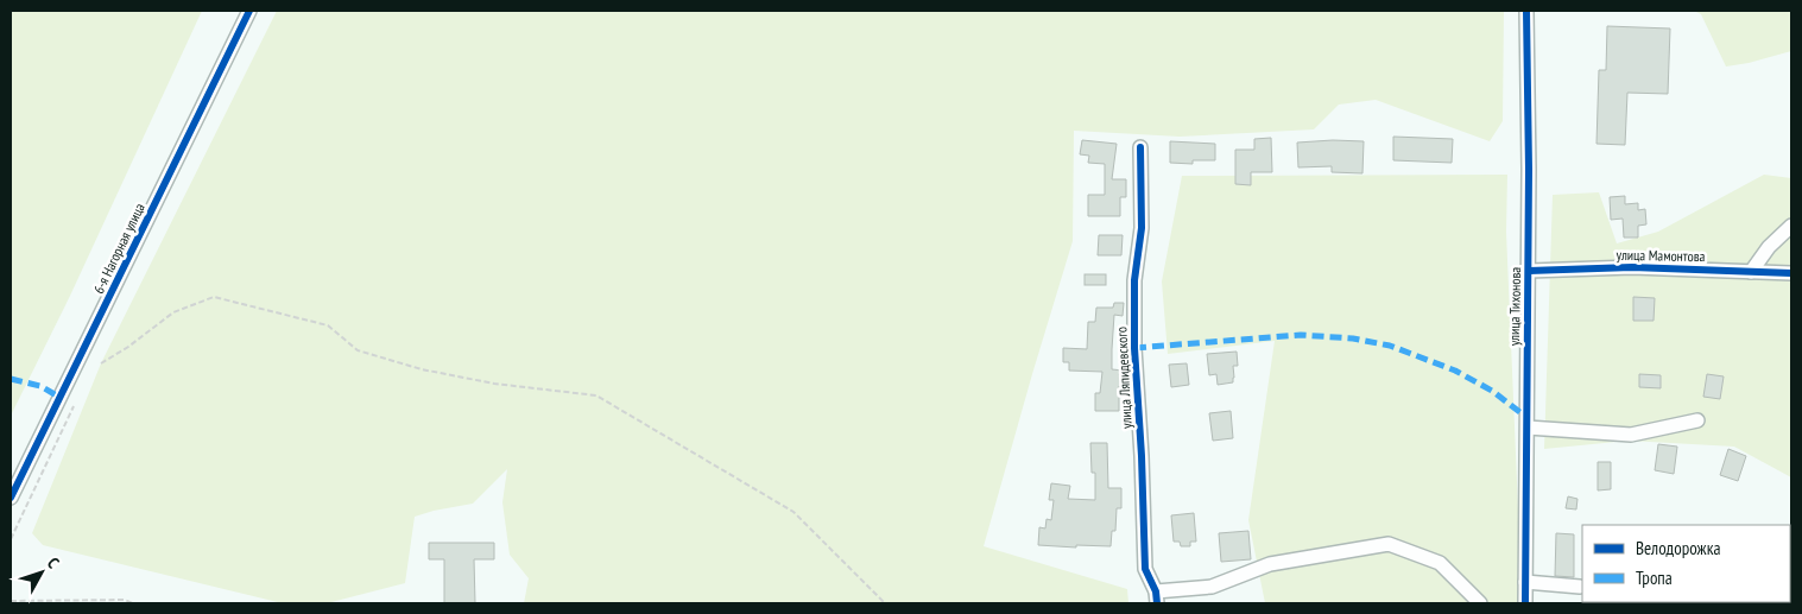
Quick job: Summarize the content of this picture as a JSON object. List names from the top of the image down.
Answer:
{
  "streets": {
    "street": [
      "6-я Нагорная улица",
      "улица Мамонтова",
      "улица Тихонова",
      "улица Ляпидевского"
    ]
  },
  "crossings": [
    ["улица Мамонтова", "улица Тихонова"]
  ],
  "legend": ["Велодорожка", "Тропа"],
  "north": "top right"
}
